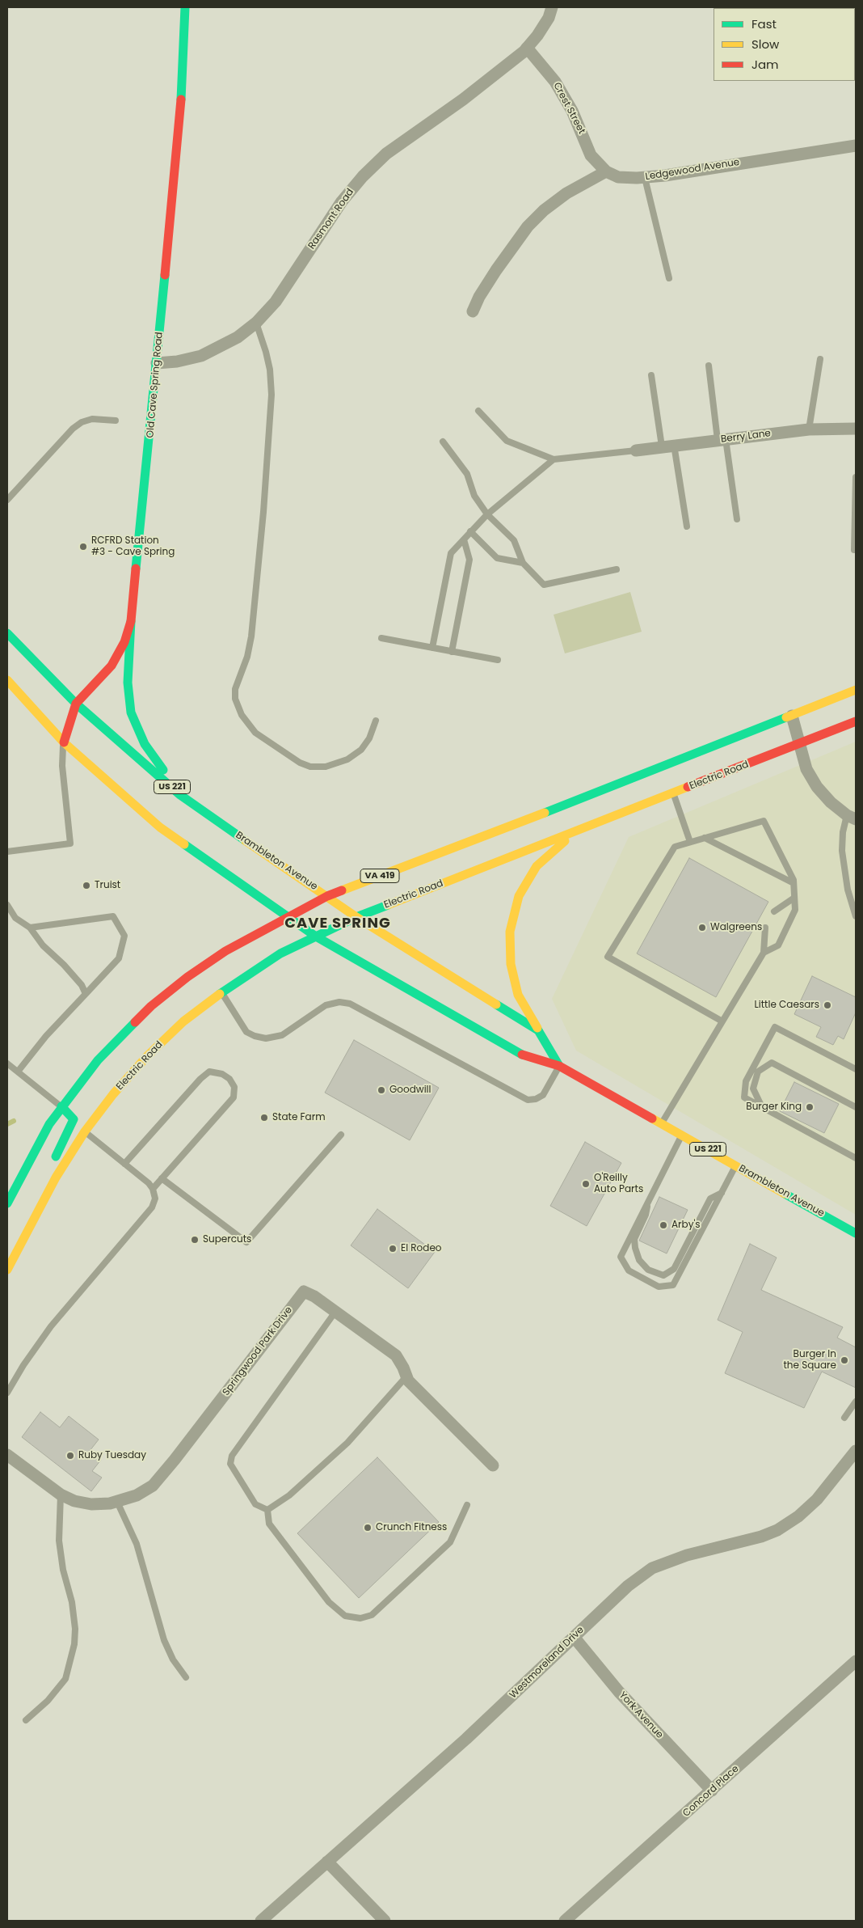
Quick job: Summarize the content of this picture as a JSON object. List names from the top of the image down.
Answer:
{
  "streets": {
    "main road": [
      "Old Cave Spring Road",
      "Electric Road",
      "US 221",
      "Brambleton Avenue",
      "VA 419"
    ],
    "street": [
      "Crest Street",
      "Ledgewood Avenue",
      "Rasmont Road",
      "Berry Lane",
      "Springwood Park Drive",
      "Westmoreland Drive",
      "York Avenue",
      "Concord Place"
    ]
  },
  "crossings": [
    ["Crest Street", "Ledgewood Avenue"],
    ["Crest Street", "Rasmont Road"],
    ["Rasmont Road", "Old Cave Spring Road"],
    ["Old Cave Spring Road", "Brambleton Avenue"],
    ["Electric Road", "Brambleton Avenue"],
    ["Brambleton Avenue", "VA 419"],
    ["Westmoreland Drive", "York Avenue"],
    ["York Avenue", "Concord Place"]
  ],
  "districts": ["CAVE SPRING"],
  "places": [
    "RCFRD Station #3 - Cave Spring",
    "Truist",
    "Walgreens",
    "Little Caesars",
    "Goodwill",
    "Burger King",
    "State Farm",
    "O'Reilly Auto Parts",
    "Arby's",
    "Supercuts",
    "El Rodeo",
    "Burger In the Square",
    "Ruby Tuesday",
    "Crunch Fitness"
  ],
  "legend": ["Fast", "Slow", "Jam"]
}
